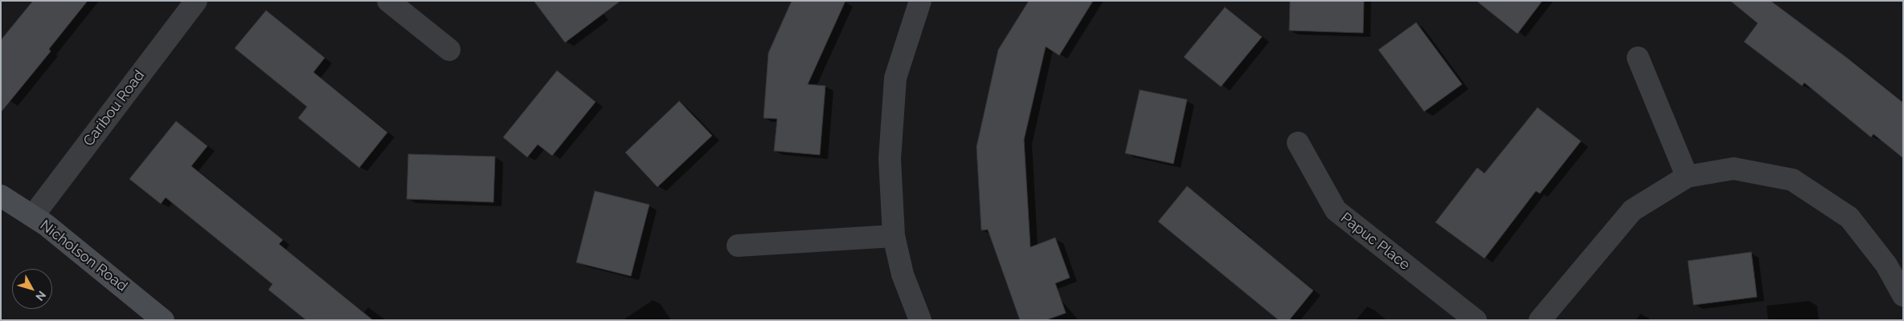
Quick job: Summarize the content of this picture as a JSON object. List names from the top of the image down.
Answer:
{
  "streets": {
    "street": ["Caribou Road", "Papuc Place", "Nicholson Road"]
  },
  "crossings": [
    ["Caribou Road", "Nicholson Road"]
  ],
  "north": "bottom right"
}
